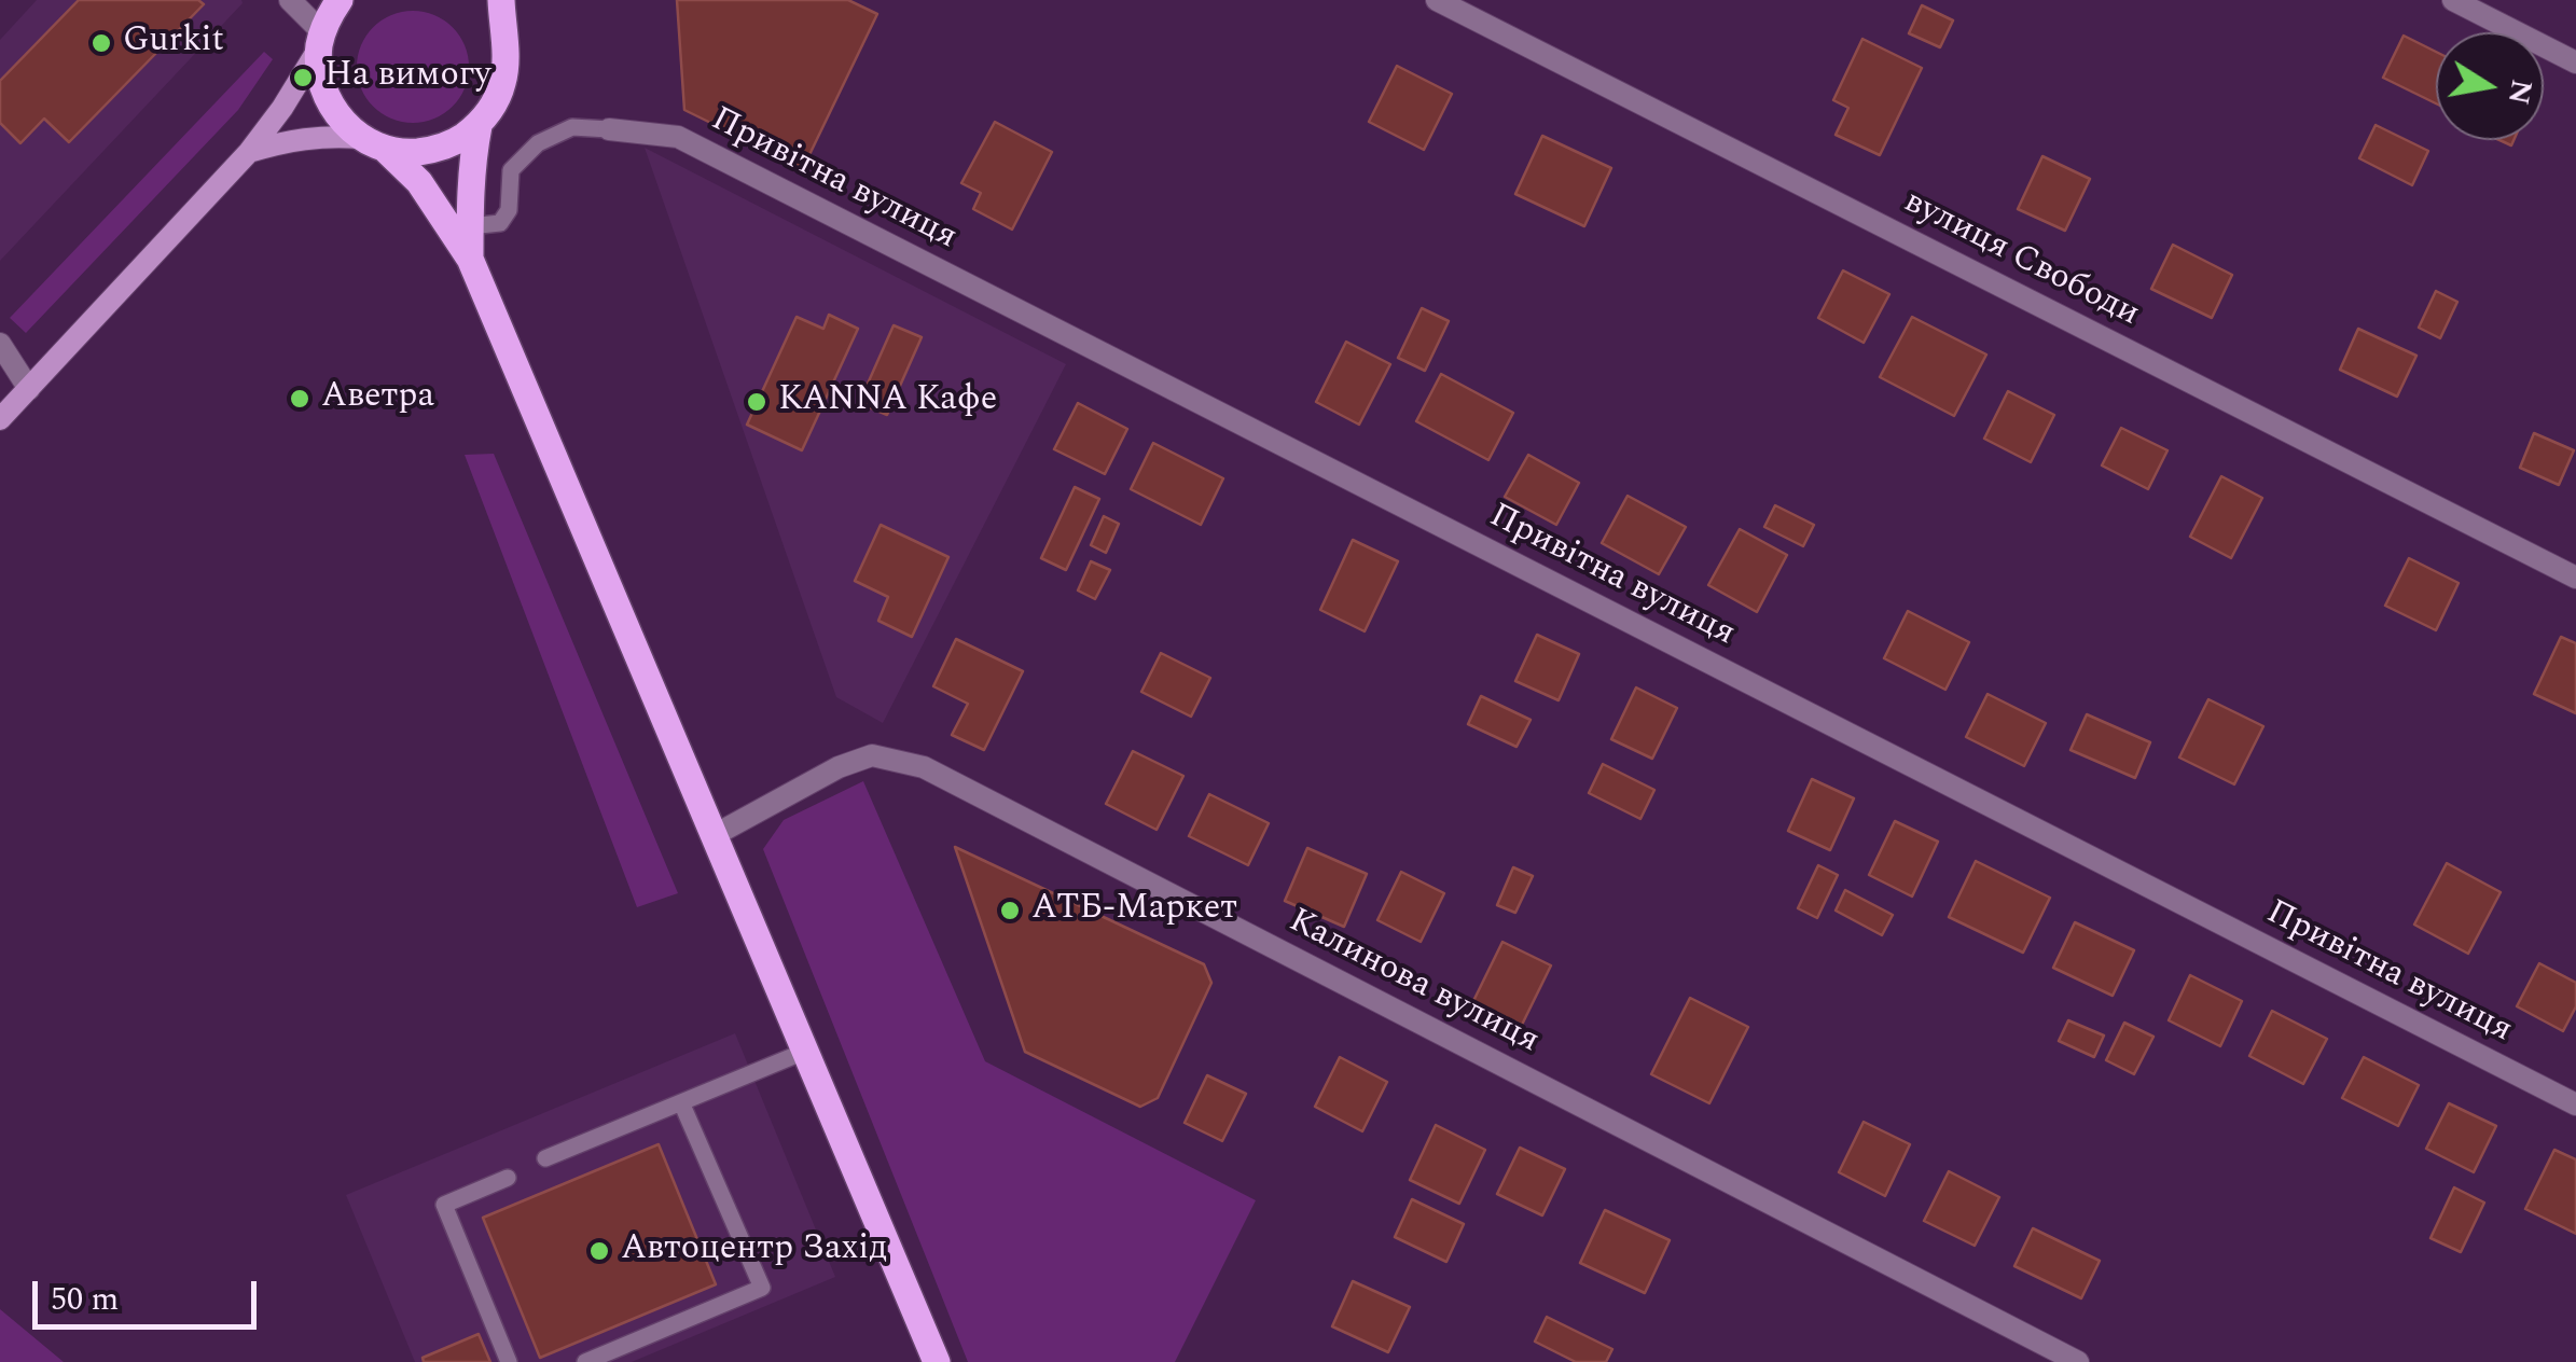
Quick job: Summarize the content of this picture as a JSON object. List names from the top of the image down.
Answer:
{
  "streets": {
    "street": ["Привітна вулиця", "вулиця Свободи", "Калинова вулиця"]
  },
  "places": [
    "Gurkit",
    "На вимогу",
    "Аветра",
    "KANNA Кафе",
    "АТБ-Маркет",
    "Автоцентр Захід"
  ],
  "scale_bar": "50 m",
  "north": "right"
}
